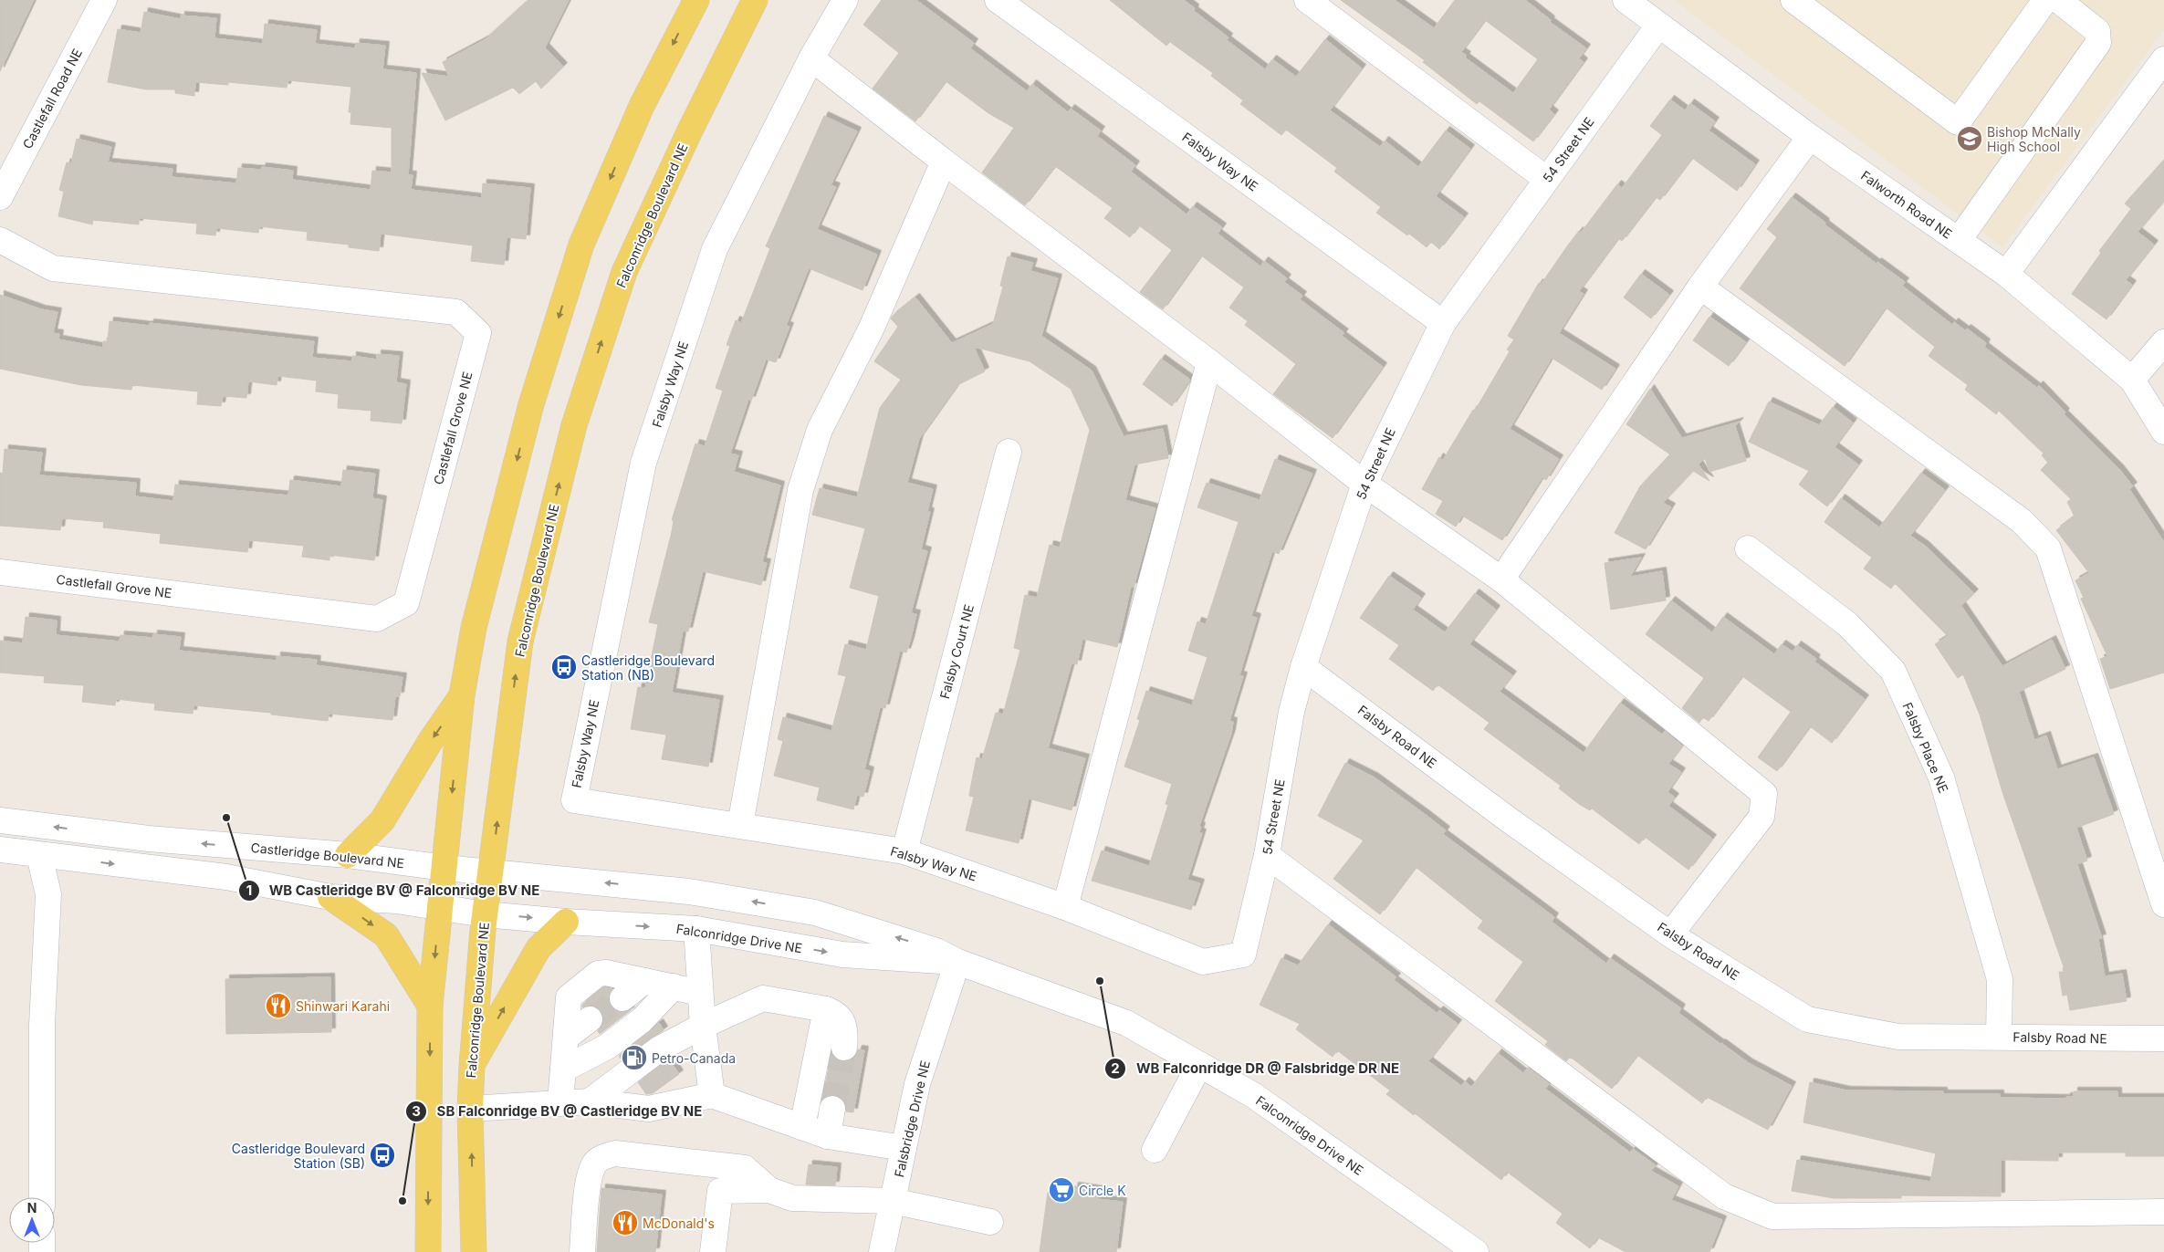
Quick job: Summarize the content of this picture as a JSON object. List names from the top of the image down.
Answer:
{
  "streets": {
    "main road": ["Falconridge Boulevard NE"],
    "street": [
      "Castlefall Road NE",
      "54 Street NE",
      "Falsby Way NE",
      "Falworth Road NE",
      "Castlefall Grove NE",
      "Falsby Court NE",
      "Falsby Road NE",
      "Falsby Place NE",
      "Castleridge Boulevard NE",
      "Falconridge Drive NE",
      "Falsbridge Drive NE"
    ]
  },
  "crossings": [
    ["54 Street NE", "Falsby Way NE"],
    ["54 Street NE", "Falworth Road NE"],
    ["54 Street NE", "Falsby Road NE"],
    ["Falsby Way NE", "Falsby Court NE"],
    ["Falconridge Boulevard NE", "Castleridge Boulevard NE"],
    ["Falconridge Boulevard NE", "Falconridge Drive NE"],
    ["Falsby Road NE", "Falsby Place NE"],
    ["Castleridge Boulevard NE", "Falconridge Drive NE"],
    ["Falconridge Drive NE", "Falsbridge Drive NE"]
  ],
  "places": {
    "school or university": ["Bishop McNally High School"],
    "bus stop": ["Castleridge Boulevard Station (NB)", "Castleridge Boulevard Station (SB)"],
    "other": ["WB Castleridge BV @ Falconridge BV NE", "WB Falconridge DR @ Falsbridge DR NE", "SB Falconridge BV @ Castleridge BV NE"],
    "restaurant": ["Shinwari Karahi", "McDonald's"],
    "fuel station": ["Petro-Canada"],
    "supermarket": ["Circle K"]
  },
  "north": "top"
}
